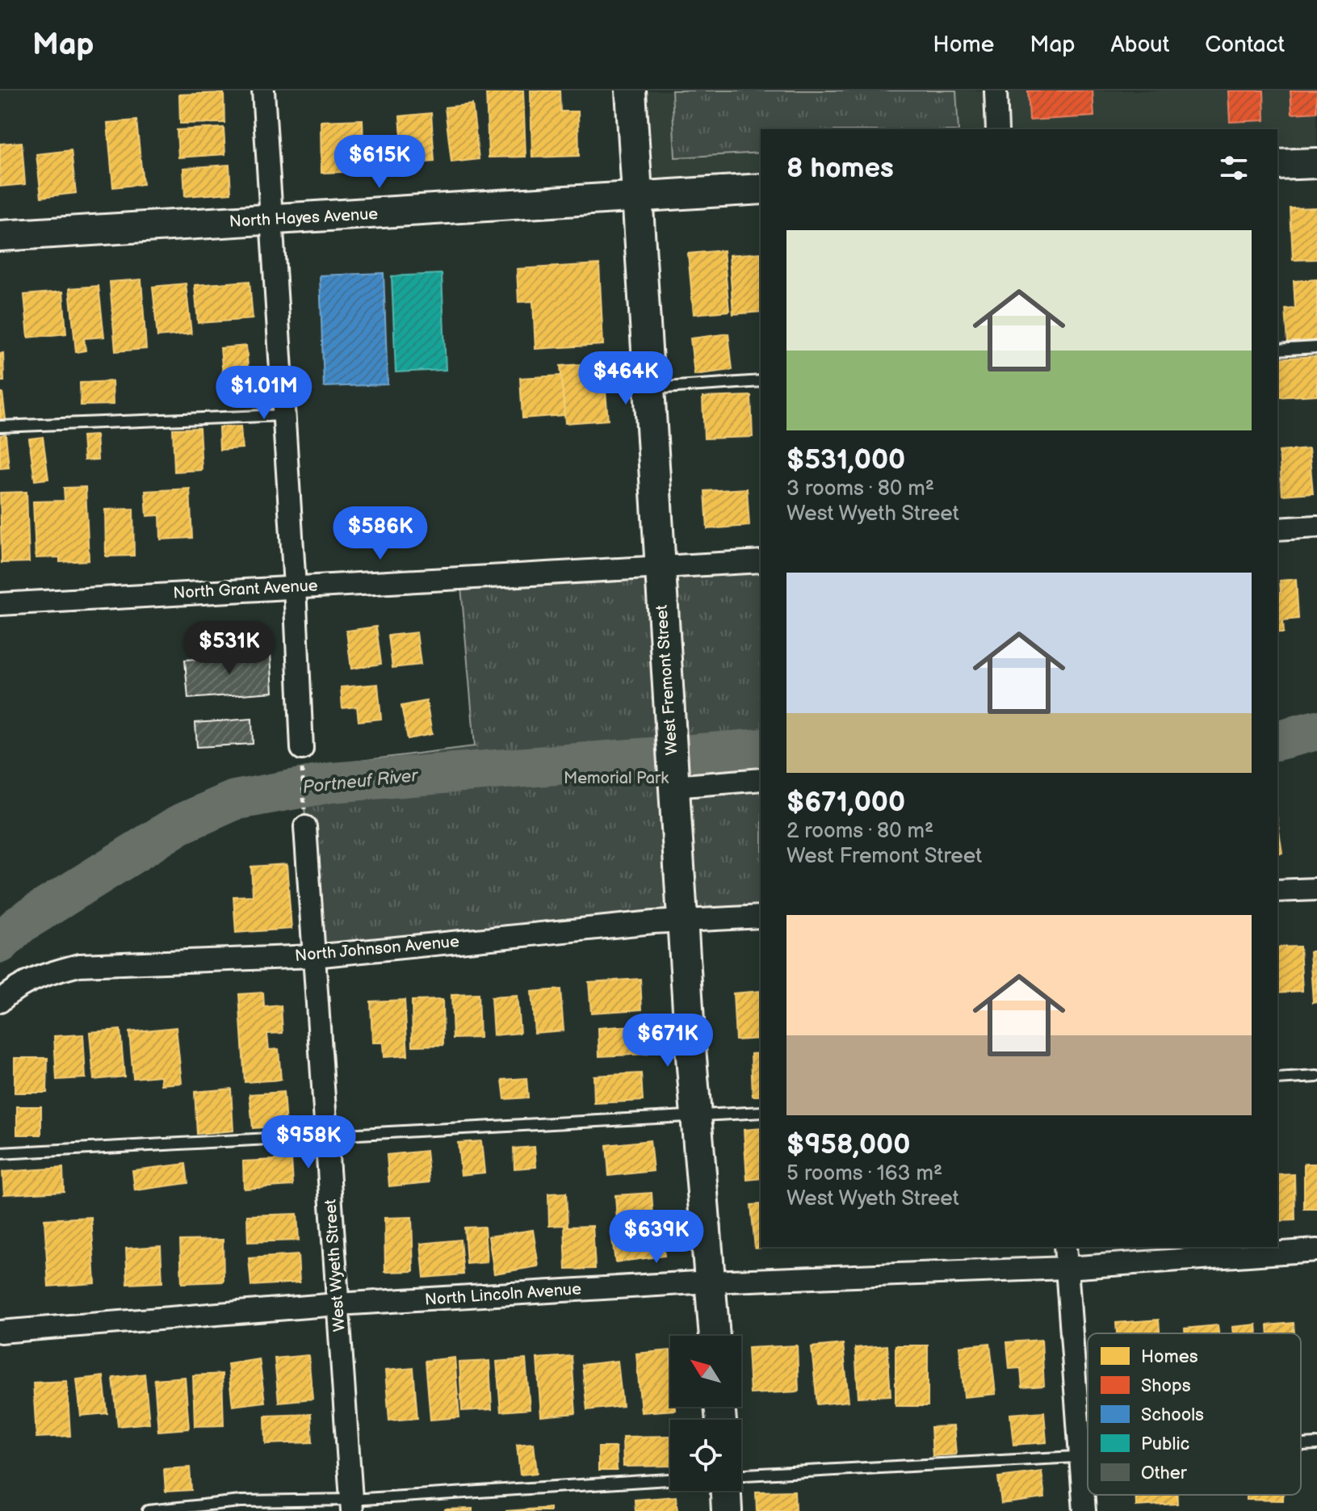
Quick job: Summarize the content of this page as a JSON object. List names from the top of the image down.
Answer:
{
  "streets": {
    "street": [
      "North Hayes Avenue",
      "North Grant Avenue",
      "West Fremont Street",
      "North Johnson Avenue",
      "West Wyeth Street",
      "North Lincoln Avenue"
    ]
  },
  "crossings": [
    ["North Hayes Avenue", "West Fremont Street"],
    ["North Grant Avenue", "West Fremont Street"],
    ["West Fremont Street", "North Johnson Avenue"],
    ["West Fremont Street", "North Lincoln Avenue"],
    ["North Johnson Avenue", "West Wyeth Street"],
    ["West Wyeth Street", "North Lincoln Avenue"]
  ],
  "water": ["Portneuf River"],
  "parks": ["Memorial Park"],
  "legend": [
    "Homes",
    "Shops",
    "Schools",
    "Public",
    "Other"
  ],
  "north": "top left",
  "page": {
    "header": "Map",
    "nav": [
      "Home",
      "Map",
      "About",
      "Contact"
    ],
    "heading": "8 homes",
    "price": [
      "$615K",
      "$464K",
      "$1.01M",
      "$586K",
      "$531K",
      "$671K",
      "$958K",
      "$639K"
    ],
    "list": [
      {
        "name": "$531,000",
        "note": "3 rooms · 80 m² · West Wyeth Street"
      },
      {
        "name": "$671,000",
        "note": "2 rooms · 80 m² · West Fremont Street"
      },
      {
        "name": "$958,000",
        "note": "5 rooms · 163 m² · West Wyeth Street"
      }
    ]
  }
}
